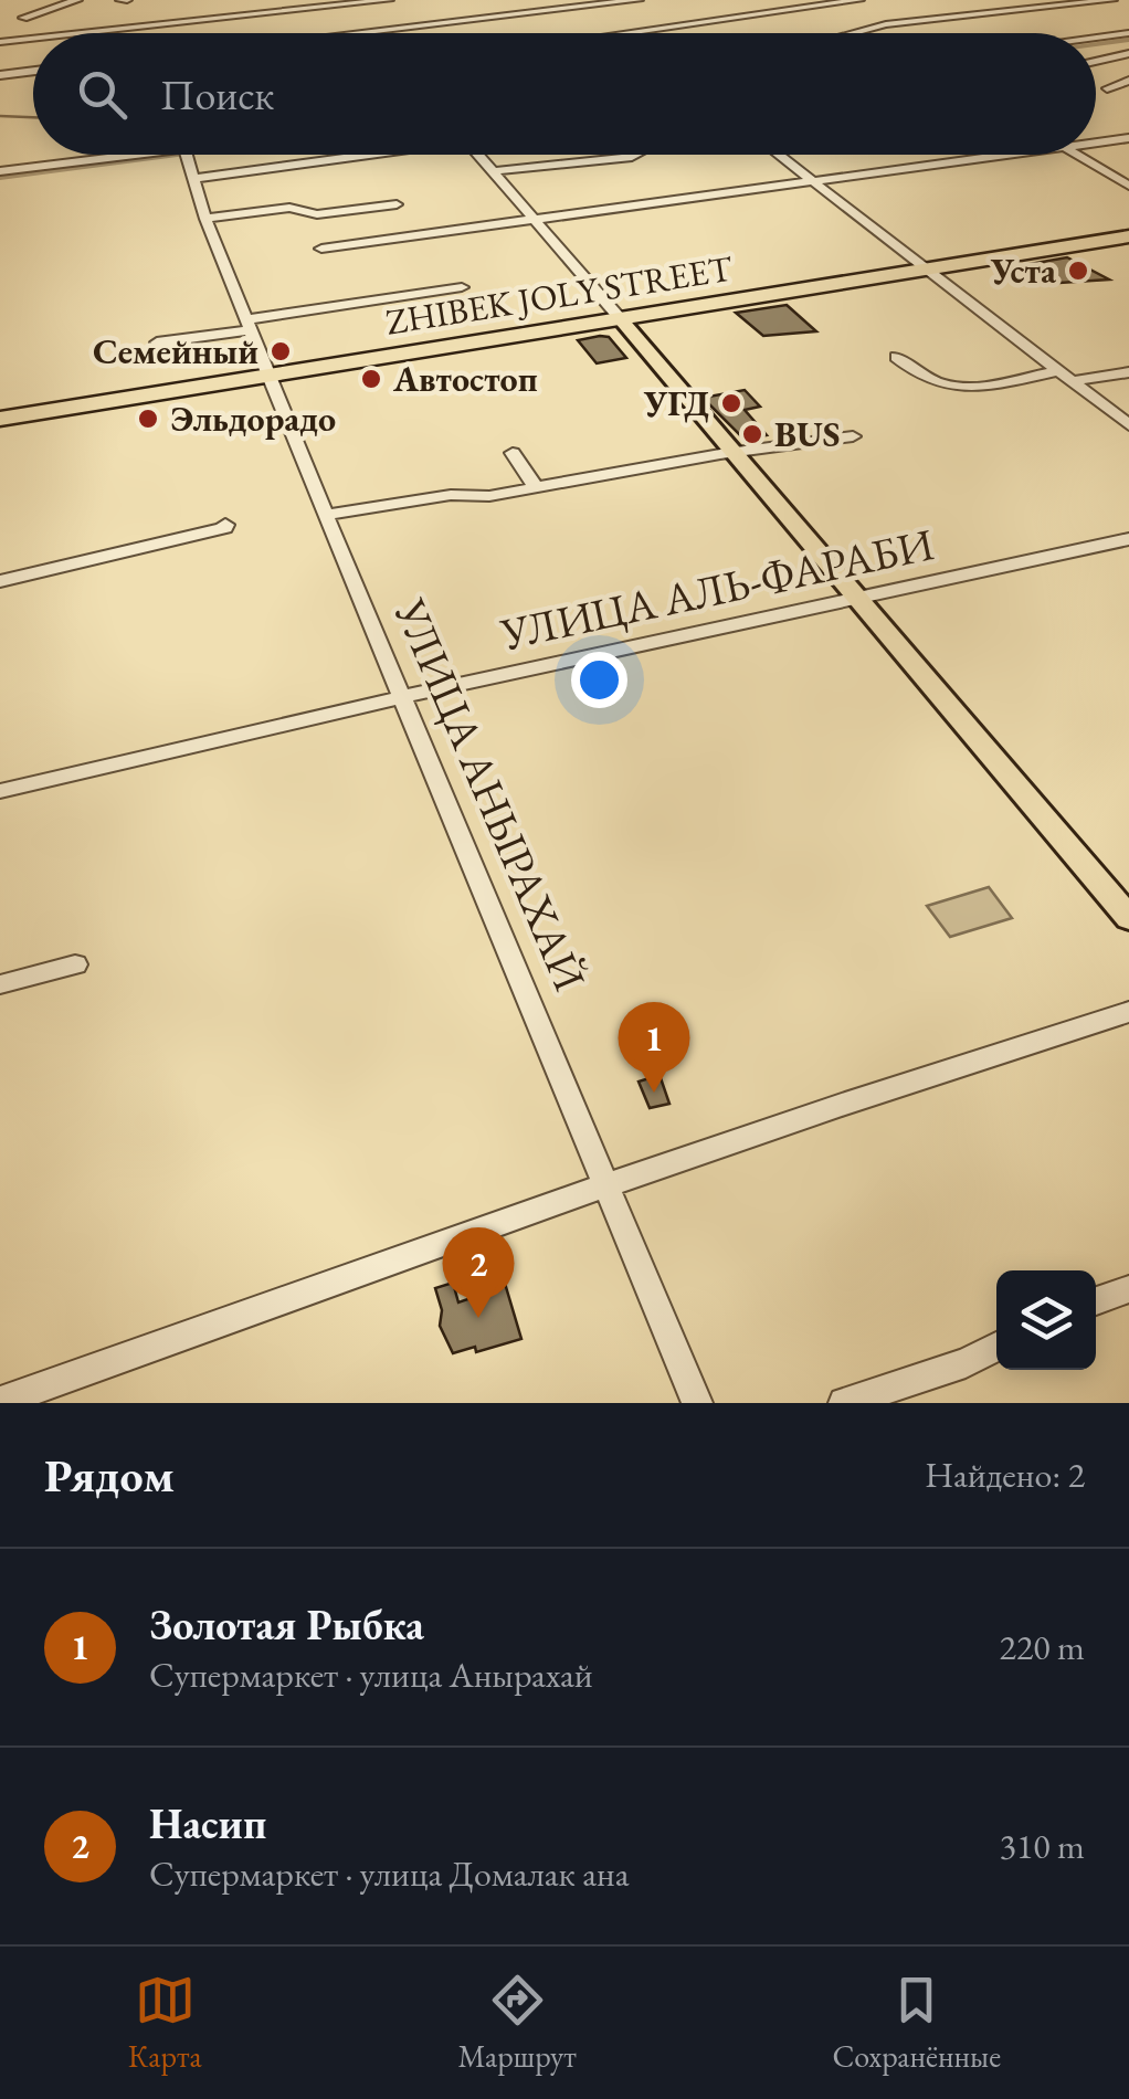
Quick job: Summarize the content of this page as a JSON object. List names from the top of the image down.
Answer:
{
  "streets": {
    "highway": ["ZHIBEK JOLY STREET"],
    "street": ["УЛИЦА АЛЬ-ФАРАБИ", "УЛИЦА АНЫРАХАЙ"]
  },
  "crossings": [
    ["ZHIBEK JOLY STREET", "УЛИЦА АНЫРАХАЙ"],
    ["УЛИЦА АЛЬ-ФАРАБИ", "УЛИЦА АНЫРАХАЙ"]
  ],
  "places": [
    "Уста",
    "Семейный",
    "Автостоп",
    "УГД",
    "Эльдорадо",
    "BUS"
  ],
  "page": {
    "search": "Поиск",
    "pins": ["1", "2"],
    "heading": ["Рядом", "Найдено: 2"],
    "list": [
      {
        "mark": "1",
        "name": "Золотая Рыбка",
        "note": "Супермаркет · улица Анырахай",
        "value": "220 m"
      },
      {
        "mark": "2",
        "name": "Насип",
        "note": "Супермаркет · улица Домалак ана",
        "value": "310 m"
      }
    ],
    "nav": ["Карта", "Маршрут", "Сохранённые"]
  }
}
